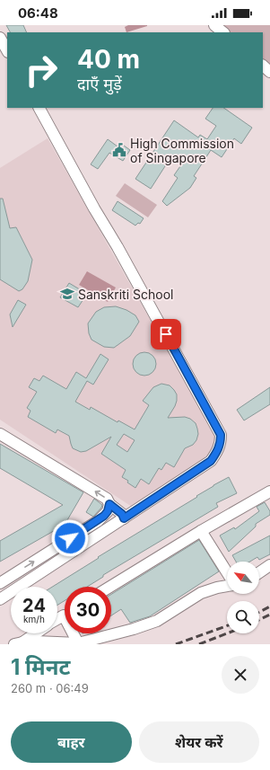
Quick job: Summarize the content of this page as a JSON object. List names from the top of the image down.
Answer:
{
  "places": {
    "public building": ["High Commission of Singapore"],
    "school or university": ["Sanskriti School"]
  },
  "north": "top left",
  "page": {
    "status": "06:48",
    "turn": ["40 m", "दाएँ मुड़ें"],
    "speed": "24 km/h",
    "limit": "30",
    "heading": ["1 मिनट", "260 m · 06:49"],
    "buttons": ["बाहर", "शेयर करें"]
  }
}
